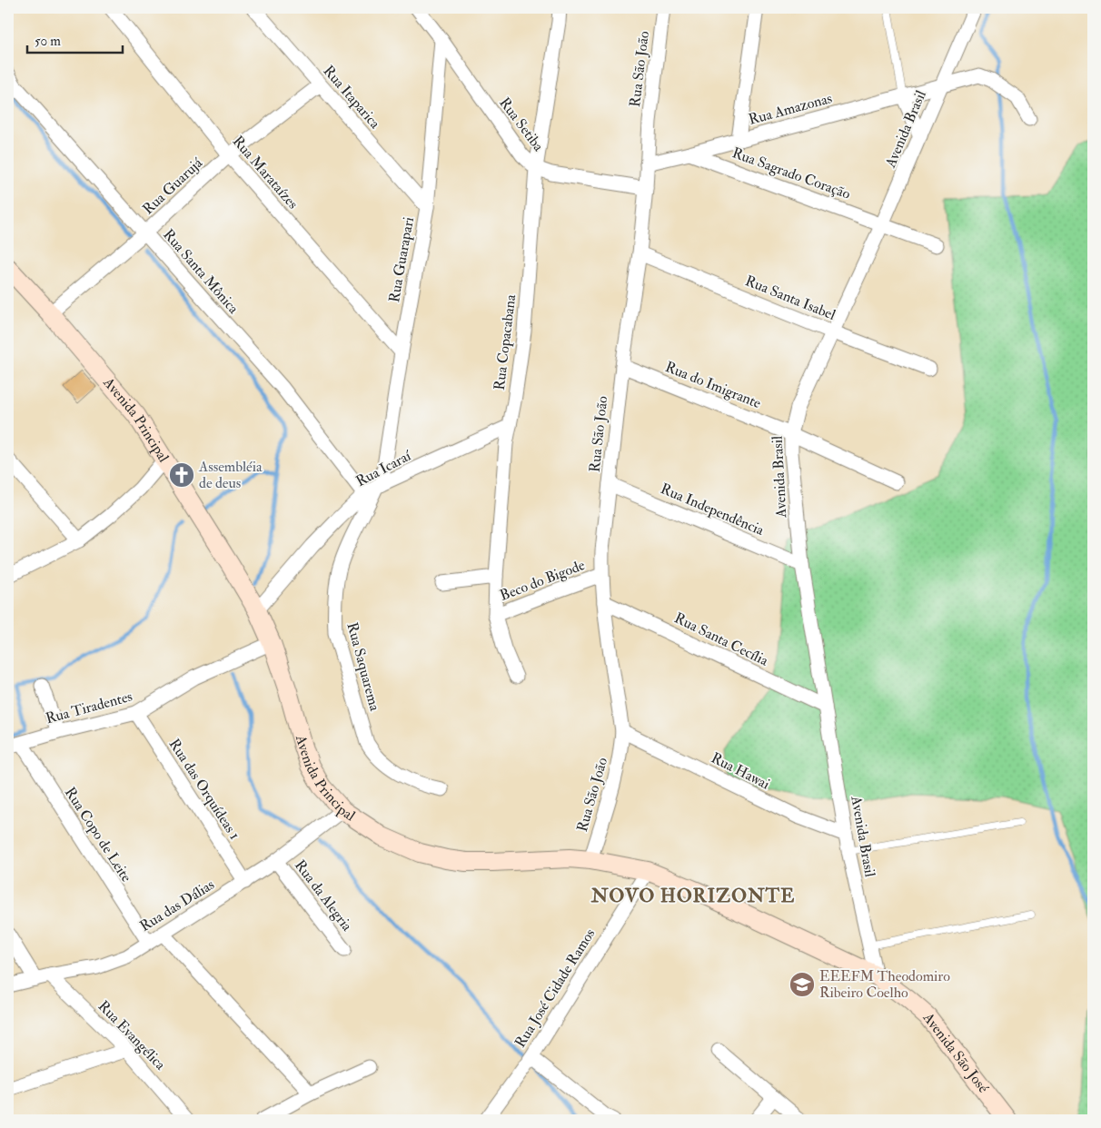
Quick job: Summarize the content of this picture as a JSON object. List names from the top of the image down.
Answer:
{
  "streets": {
    "street": [
      "Rua São João",
      "Rua Itaparica",
      "Rua Amazonas",
      "Rua Setiba",
      "Avenida Brasil",
      "Rua Marataízes",
      "Rua Sagrado Coração",
      "Rua Guarujá",
      "Rua Guarapari",
      "Rua Santa Mônica",
      "Rua Santa Isabel",
      "Rua Copacabana",
      "Rua do Imigrante",
      "Avenida Principal",
      "Rua Icaraí",
      "Rua Independência",
      "Beco do Bigode",
      "Rua Santa Cecília",
      "Rua Saquarema",
      "Rua Tiradentes",
      "Rua Hawai",
      "Rua das Orquídeas 1",
      "Rua Copo de Leite",
      "Rua da Alegria",
      "Rua das Dálias",
      "Rua José Cidade Ramos",
      "Rua Evangélica",
      "Avenida São José"
    ]
  },
  "crossings": [
    ["Rua São João", "Rua Amazonas"],
    ["Rua São João", "Rua Setiba"],
    ["Rua São João", "Rua Santa Isabel"],
    ["Rua São João", "Rua do Imigrante"],
    ["Rua São João", "Avenida Principal"],
    ["Rua São João", "Rua Independência"],
    ["Rua São João", "Beco do Bigode"],
    ["Rua São João", "Rua Santa Cecília"],
    ["Rua São João", "Rua Hawai"],
    ["Rua Itaparica", "Rua Guarujá"],
    ["Rua Itaparica", "Rua Guarapari"],
    ["Rua Amazonas", "Avenida Brasil"],
    ["Rua Amazonas", "Rua Sagrado Coração"],
    ["Rua Setiba", "Rua Guarapari"],
    ["Rua Setiba", "Rua Copacabana"],
    ["Avenida Brasil", "Rua Sagrado Coração"],
    ["Avenida Brasil", "Rua Santa Isabel"],
    ["Avenida Brasil", "Rua do Imigrante"],
    ["Avenida Brasil", "Avenida Principal"],
    ["Avenida Brasil", "Rua Independência"],
    ["Avenida Brasil", "Rua Santa Cecília"],
    ["Avenida Brasil", "Rua Hawai"],
    ["Avenida Brasil", "Avenida São José"],
    ["Rua Marataízes", "Rua Guarujá"],
    ["Rua Marataízes", "Rua Guarapari"],
    ["Rua Guarujá", "Rua Santa Mônica"],
    ["Rua Guarujá", "Avenida Principal"],
    ["Rua Guarapari", "Rua Santa Mônica"],
    ["Rua Guarapari", "Rua Icaraí"],
    ["Rua Guarapari", "Rua Saquarema"],
    ["Rua Santa Mônica", "Rua Icaraí"],
    ["Rua Santa Mônica", "Rua Saquarema"],
    ["Rua Copacabana", "Rua Icaraí"],
    ["Rua Copacabana", "Beco do Bigode"],
    ["Avenida Principal", "Rua Icaraí"],
    ["Avenida Principal", "Rua Tiradentes"],
    ["Avenida Principal", "Rua das Dálias"],
    ["Avenida Principal", "Rua José Cidade Ramos"],
    ["Avenida Principal", "Avenida São José"],
    ["Rua Icaraí", "Rua Saquarema"],
    ["Rua Tiradentes", "Rua das Orquídeas 1"],
    ["Rua Tiradentes", "Rua Copo de Leite"],
    ["Rua das Orquídeas 1", "Rua das Dálias"],
    ["Rua Copo de Leite", "Rua das Dálias"],
    ["Rua da Alegria", "Rua das Dálias"],
    ["Rua das Dálias", "Rua Evangélica"]
  ],
  "districts": ["NOVO HORIZONTE"],
  "places": {
    "church": ["Assembléia de deus"],
    "school or university": ["EEEFM Theodomiro Ribeiro Coelho"]
  },
  "scale_bar": "50 m"
}
